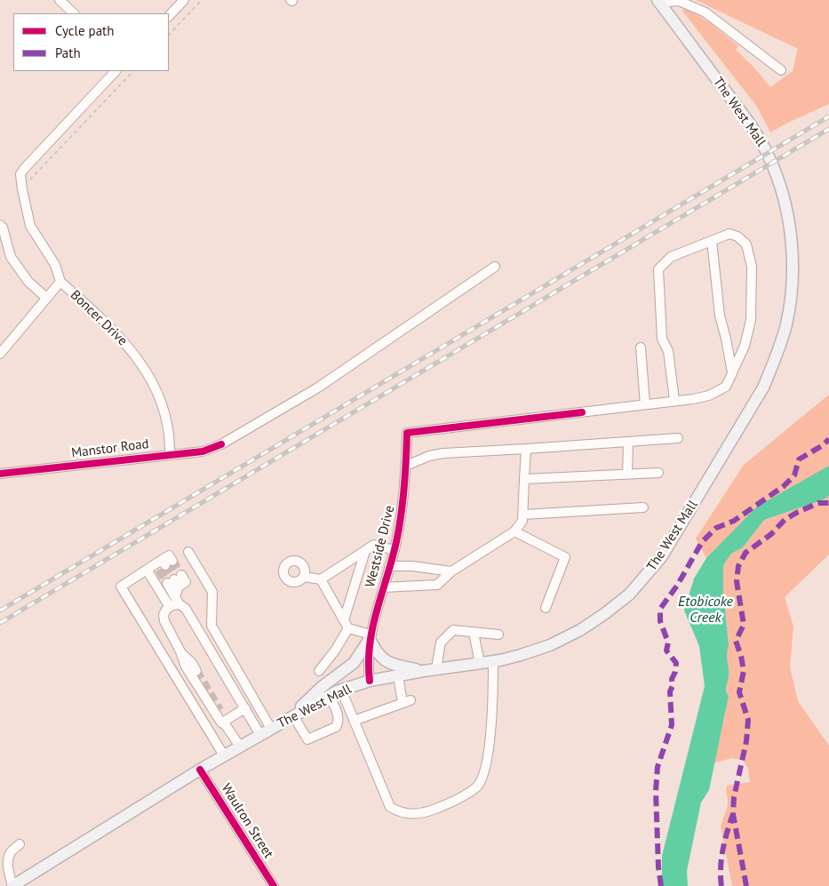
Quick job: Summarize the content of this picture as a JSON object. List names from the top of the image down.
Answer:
{
  "streets": {
    "main road": ["The West Mall"],
    "street": [
      "Boncer Drive",
      "Manstor Road",
      "Westside Drive",
      "Waulron Street"
    ]
  },
  "crossings": [
    ["The West Mall", "Westside Drive"],
    ["The West Mall", "Waulron Street"],
    ["Boncer Drive", "Manstor Road"]
  ],
  "water": ["Etobicoke Creek"],
  "legend": ["Cycle path", "Path"]
}
